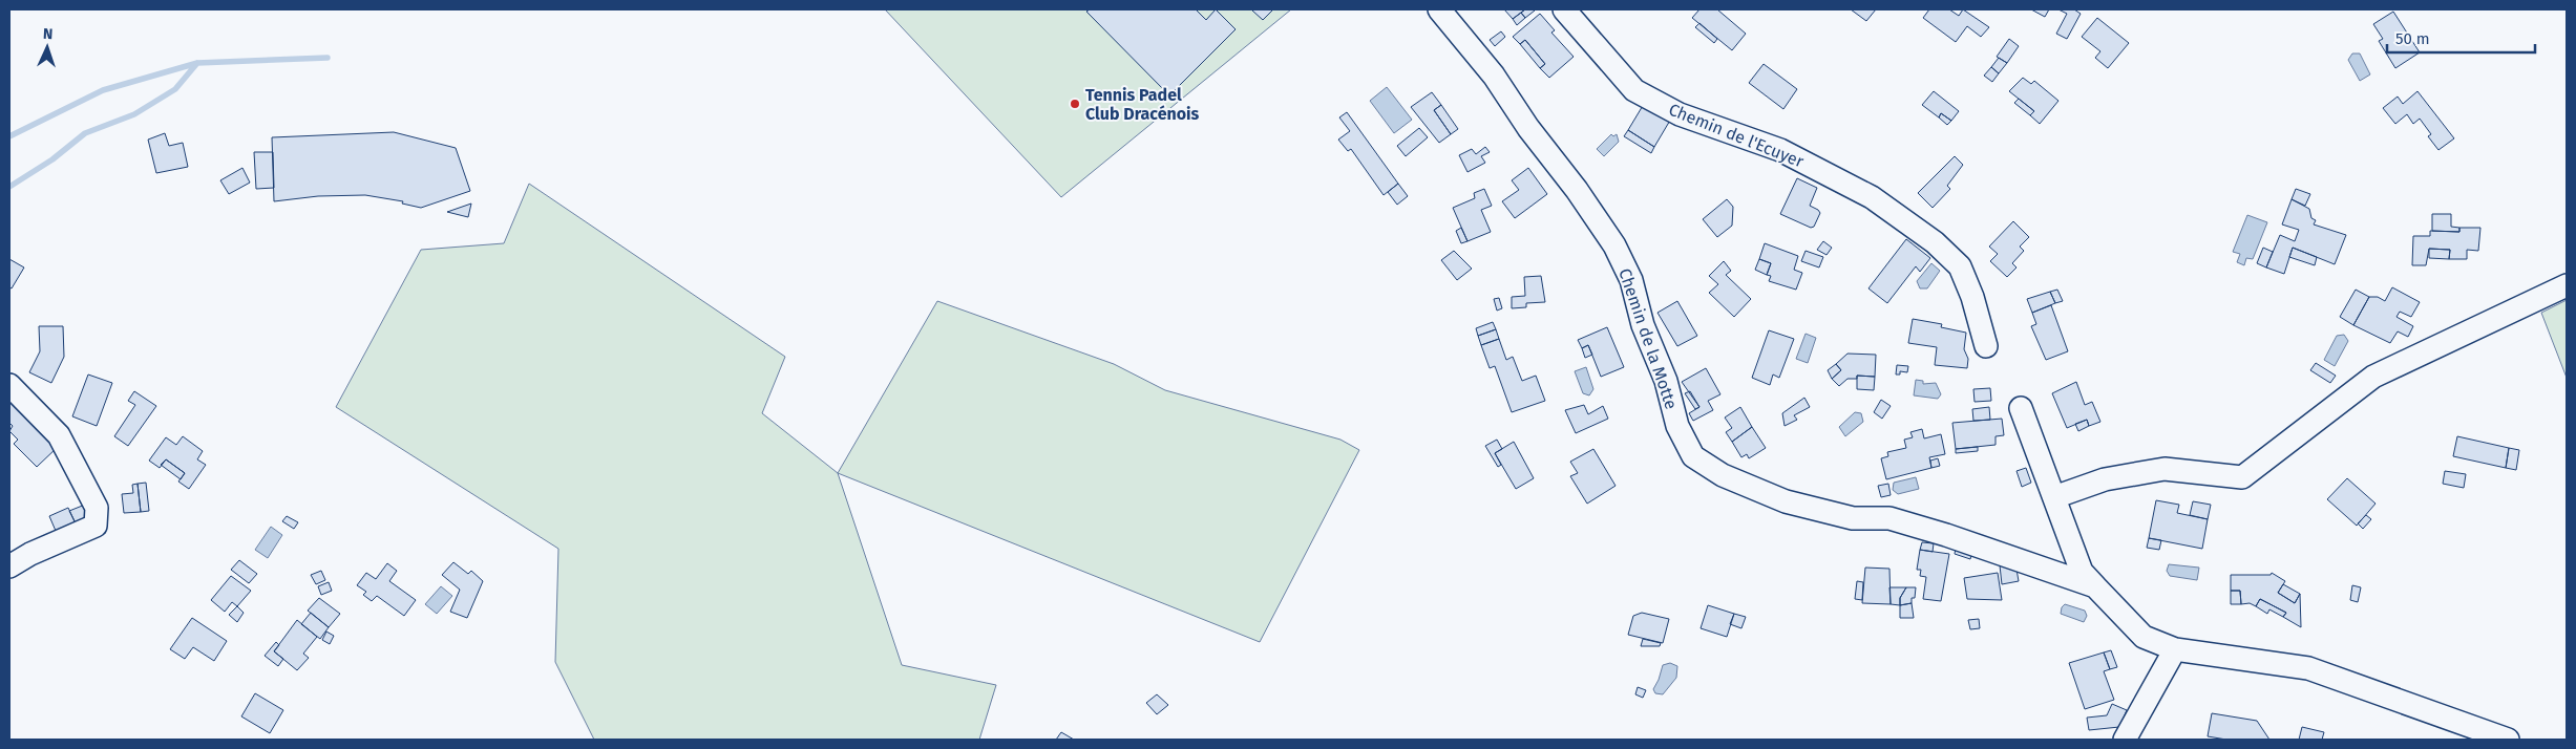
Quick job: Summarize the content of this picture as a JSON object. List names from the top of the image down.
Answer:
{
  "streets": {
    "street": ["Chemin de l'Ecuyer", "Chemin de la Motte"]
  },
  "places": ["Tennis Padel Club Dracénois"],
  "scale_bar": "50 m",
  "north": "top"
}
